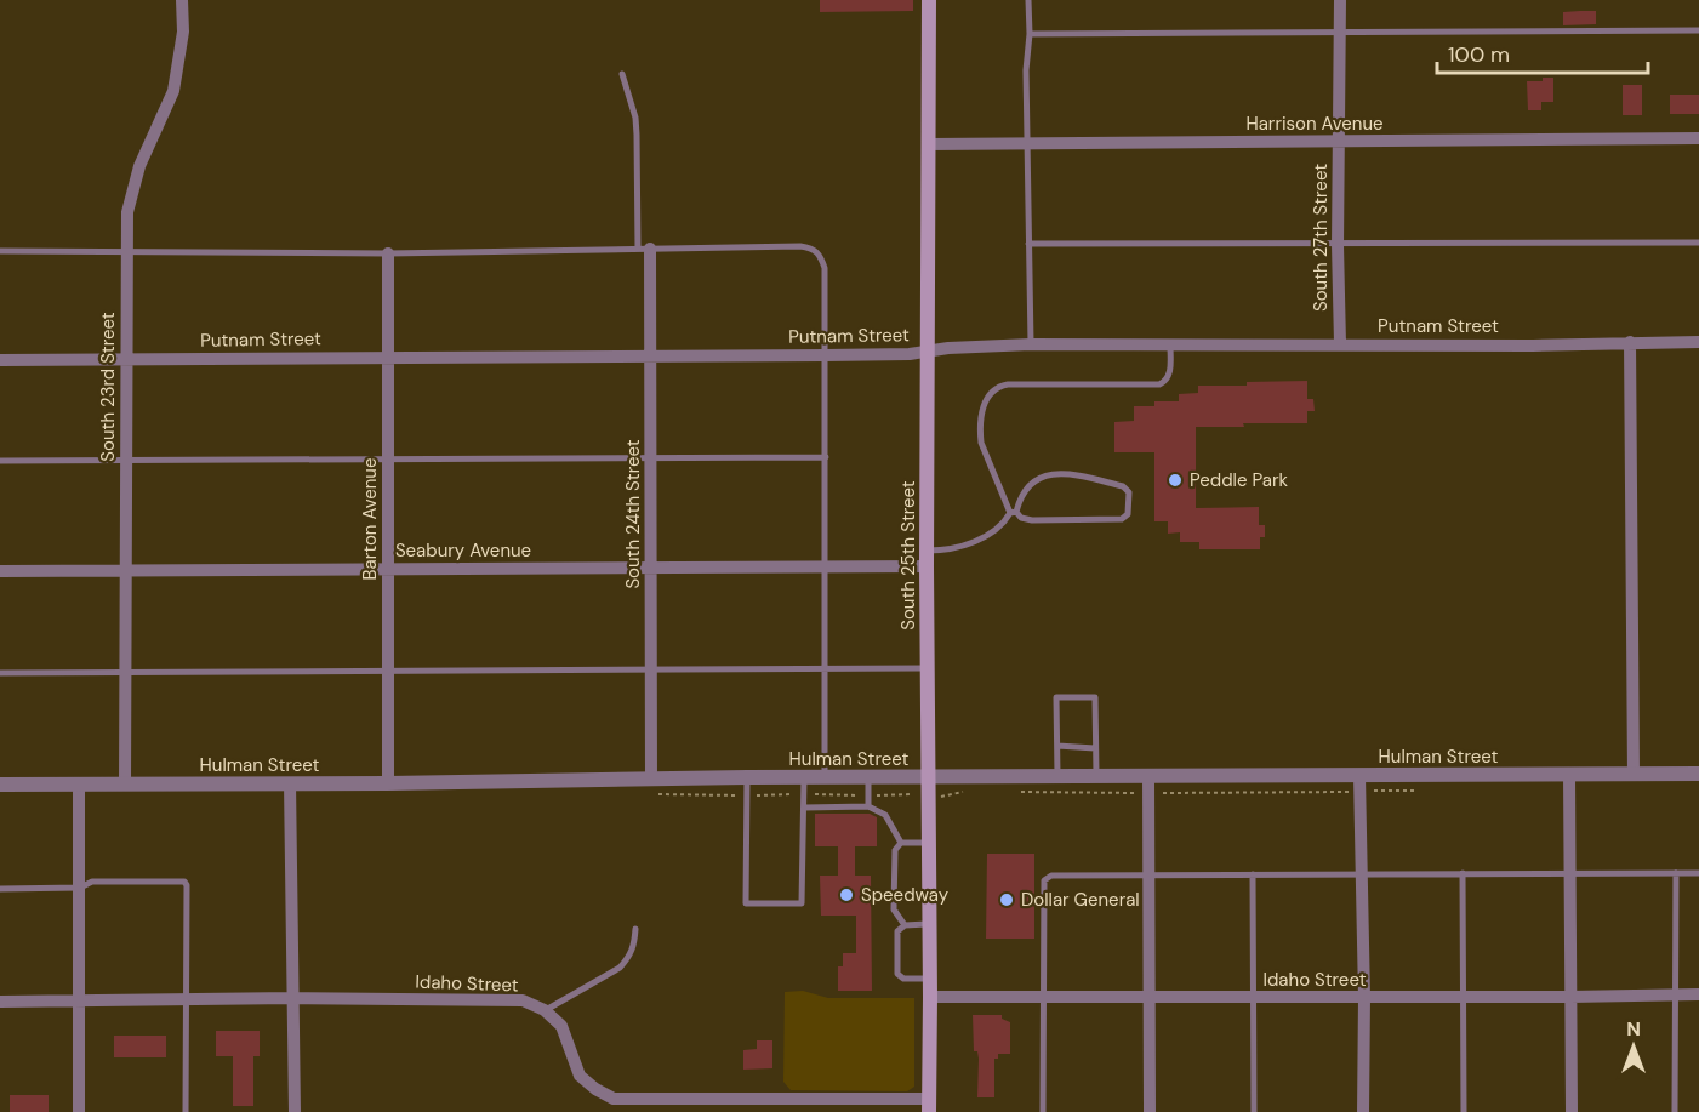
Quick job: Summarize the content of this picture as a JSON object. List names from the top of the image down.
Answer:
{
  "streets": {
    "main road": ["South 25th Street"],
    "street": [
      "Harrison Avenue",
      "South 27th Street",
      "Putnam Street",
      "South 23rd Street",
      "South 24th Street",
      "Barton Avenue",
      "Seabury Avenue",
      "Hulman Street",
      "Idaho Street"
    ]
  },
  "crossings": [
    ["Harrison Avenue", "South 27th Street"],
    ["Harrison Avenue", "South 25th Street"],
    ["South 27th Street", "Putnam Street"],
    ["Putnam Street", "South 23rd Street"],
    ["Putnam Street", "South 24th Street"],
    ["Putnam Street", "Barton Avenue"],
    ["Putnam Street", "South 25th Street"],
    ["South 23rd Street", "Seabury Avenue"],
    ["South 23rd Street", "Hulman Street"],
    ["South 24th Street", "Seabury Avenue"],
    ["South 24th Street", "Hulman Street"],
    ["Barton Avenue", "Seabury Avenue"],
    ["Barton Avenue", "Hulman Street"],
    ["Seabury Avenue", "South 25th Street"],
    ["South 25th Street", "Hulman Street"],
    ["South 25th Street", "Idaho Street"]
  ],
  "places": ["Peddle Park", "Speedway", "Dollar General"],
  "scale_bar": "100 m",
  "north": "top"
}
